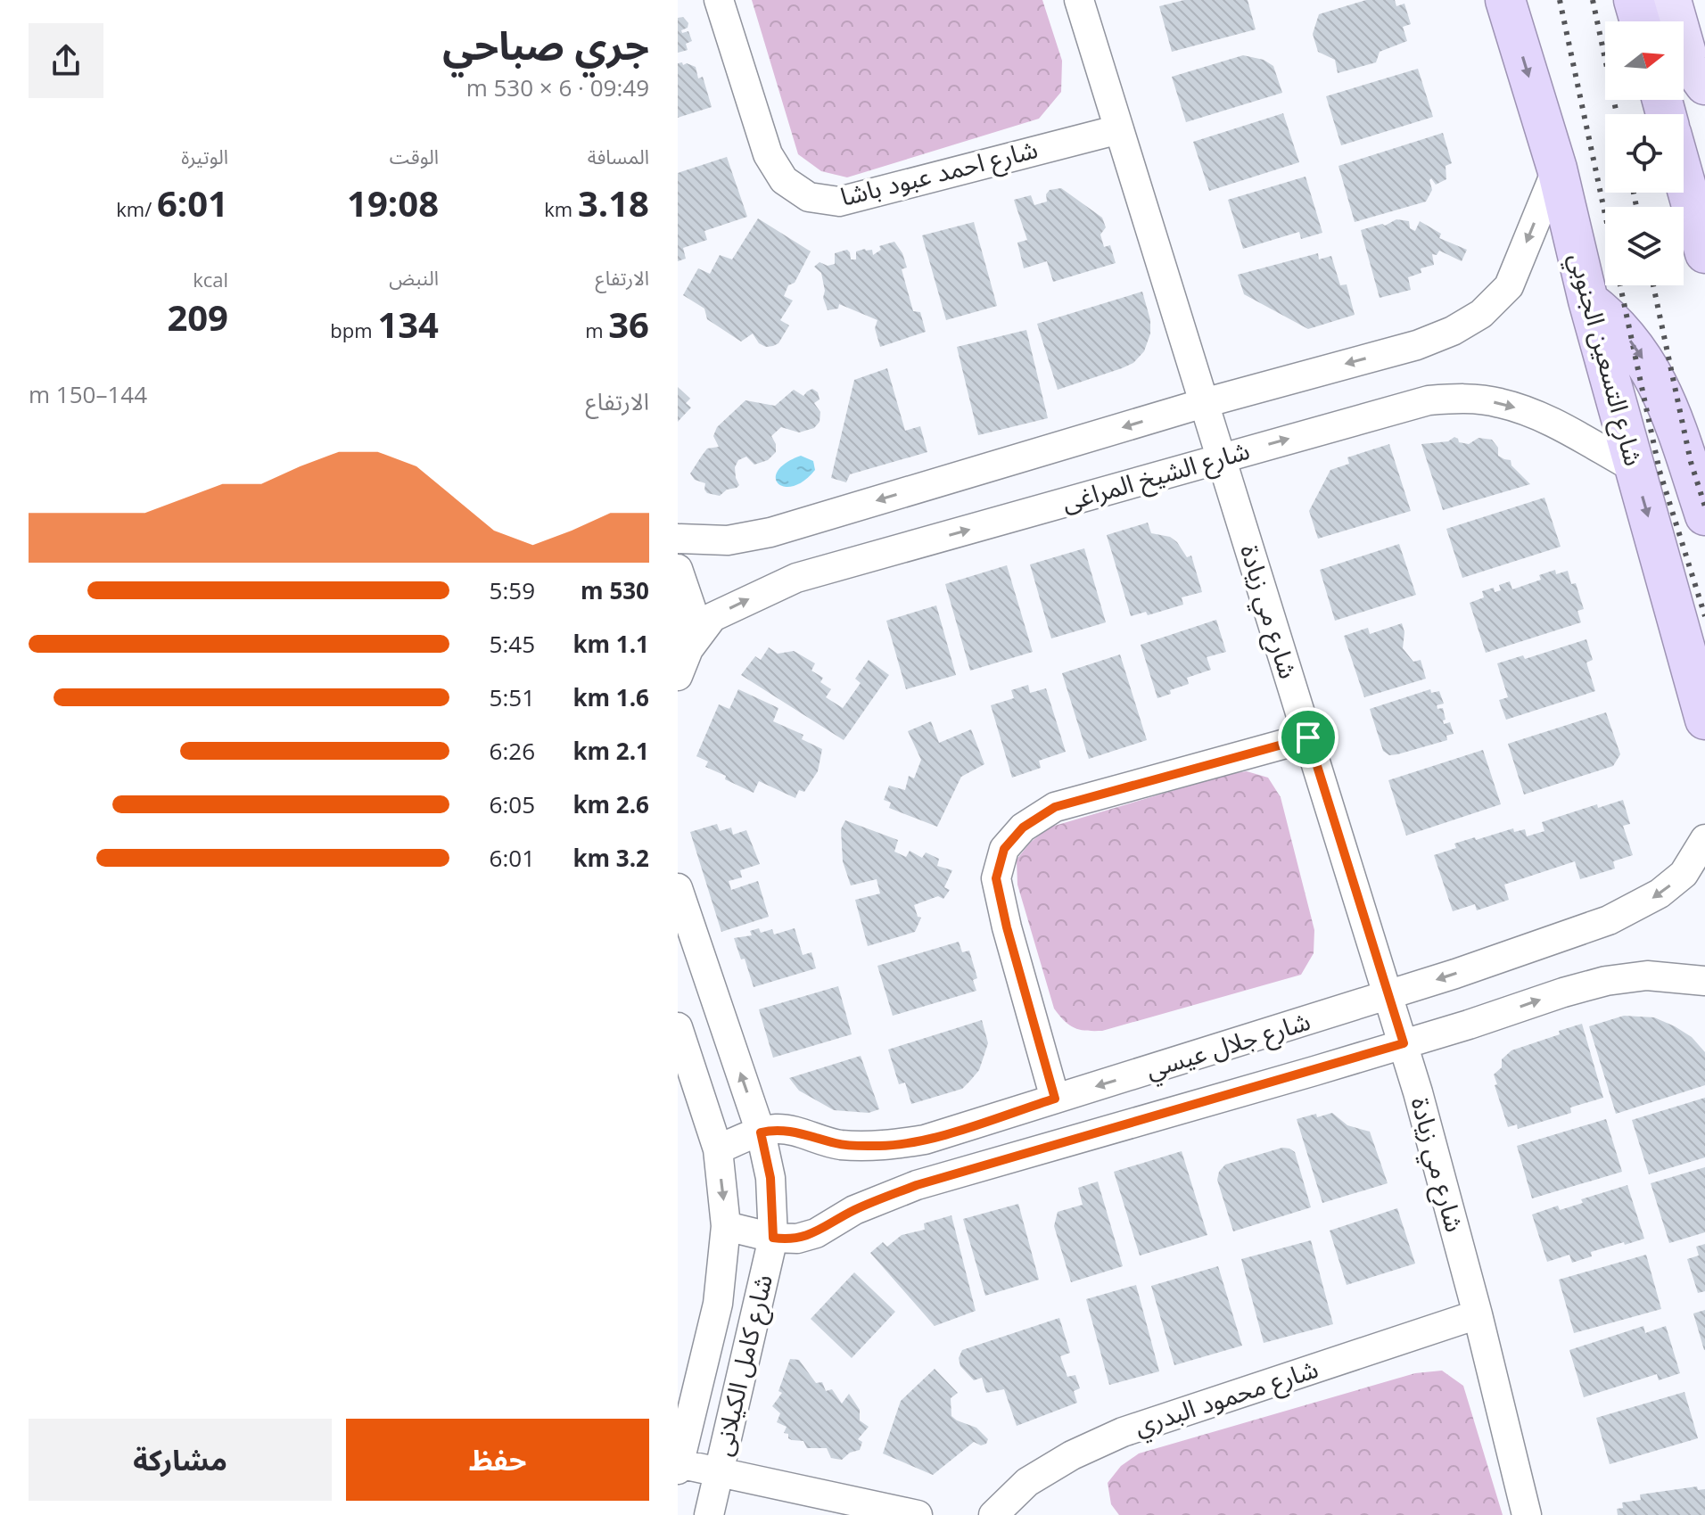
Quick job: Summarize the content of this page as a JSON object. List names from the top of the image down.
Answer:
{
  "streets": {
    "highway": ["شارع التسعين الجنوبي"],
    "street": [
      "شارع احمد عبود باشا",
      "شارع الشيخ المراغى",
      "شارع مي زيادة",
      "شارع جلال عيسي",
      "شارع كامل الكيلانى",
      "شارع محمود البدري"
    ]
  },
  "crossings": [
    ["شارع احمد عبود باشا", "شارع مي زيادة"],
    ["شارع التسعين الجنوبي", "شارع الشيخ المراغى"],
    ["شارع الشيخ المراغى", "شارع مي زيادة"],
    ["شارع مي زيادة", "شارع جلال عيسي"],
    ["شارع مي زيادة", "شارع محمود البدري"],
    ["شارع جلال عيسي", "شارع كامل الكيلانى"]
  ],
  "one_way": ["شارع التسعين الجنوبي"],
  "north": "right",
  "page": {
    "heading": ["جري صباحي", "09:49 · 6 × 530 m"],
    "stats": [
      ["المسافة", "3.18 km"],
      ["الوقت", "19:08"],
      ["الوتيرة", "6:01 /km"],
      ["الارتفاع", "36 m"],
      ["النبض", "134 bpm"],
      ["kcal", "209"]
    ],
    "chart": ["الارتفاع", "144–150 m"],
    "list": [
      {
        "name": "530 m",
        "note": "5:59"
      },
      {
        "name": "1.1 km",
        "note": "5:45"
      },
      {
        "name": "1.6 km",
        "note": "5:51"
      },
      {
        "name": "2.1 km",
        "note": "6:26"
      },
      {
        "name": "2.6 km",
        "note": "6:05"
      },
      {
        "name": "3.2 km",
        "note": "6:01"
      }
    ],
    "buttons": ["حفظ", "مشاركة"]
  }
}
